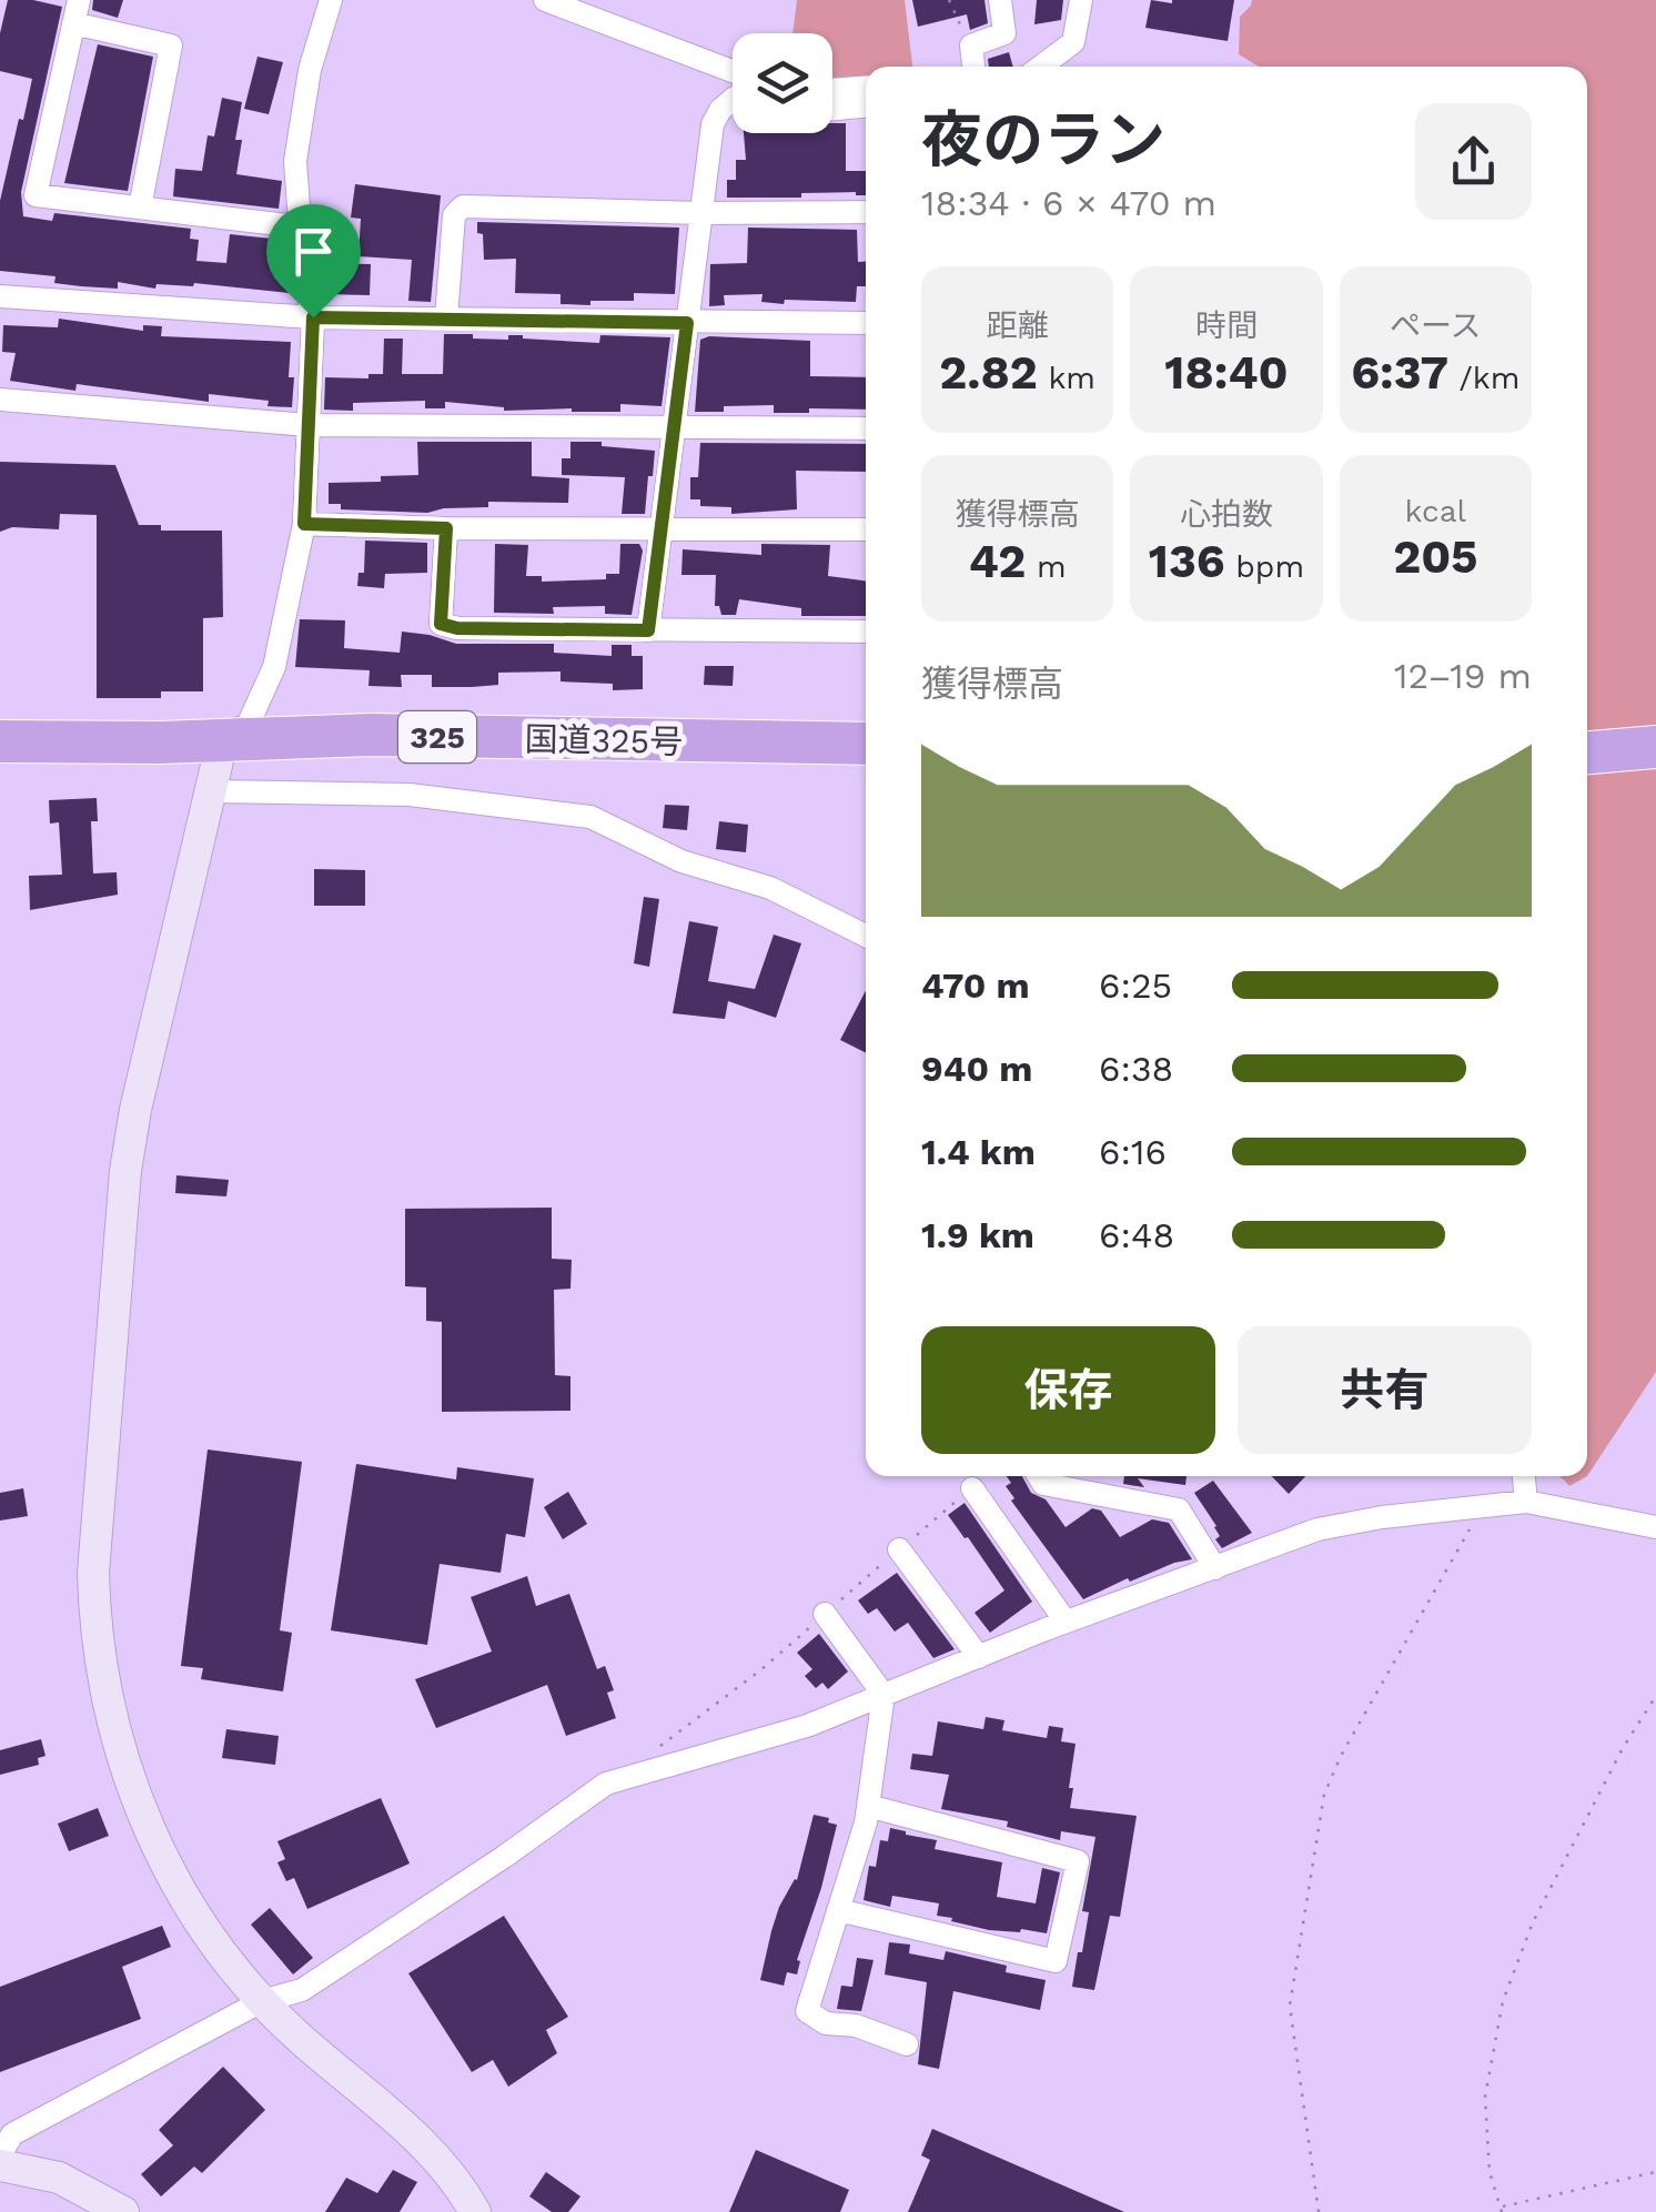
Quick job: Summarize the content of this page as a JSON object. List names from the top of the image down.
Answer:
{
  "streets": {
    "highway": ["325", "国道325号"]
  },
  "page": {
    "heading": ["夜のラン", "18:34 · 6 × 470 m"],
    "stats": [
      ["距離", "2.82 km"],
      ["時間", "18:40"],
      ["ペース", "6:37 /km"],
      ["獲得標高", "42 m"],
      ["心拍数", "136 bpm"],
      ["kcal", "205"]
    ],
    "chart": ["獲得標高", "12–19 m"],
    "list": [
      {
        "name": "470 m",
        "note": "6:25"
      },
      {
        "name": "940 m",
        "note": "6:38"
      },
      {
        "name": "1.4 km",
        "note": "6:16"
      },
      {
        "name": "1.9 km",
        "note": "6:48"
      }
    ],
    "buttons": ["保存", "共有"]
  }
}
